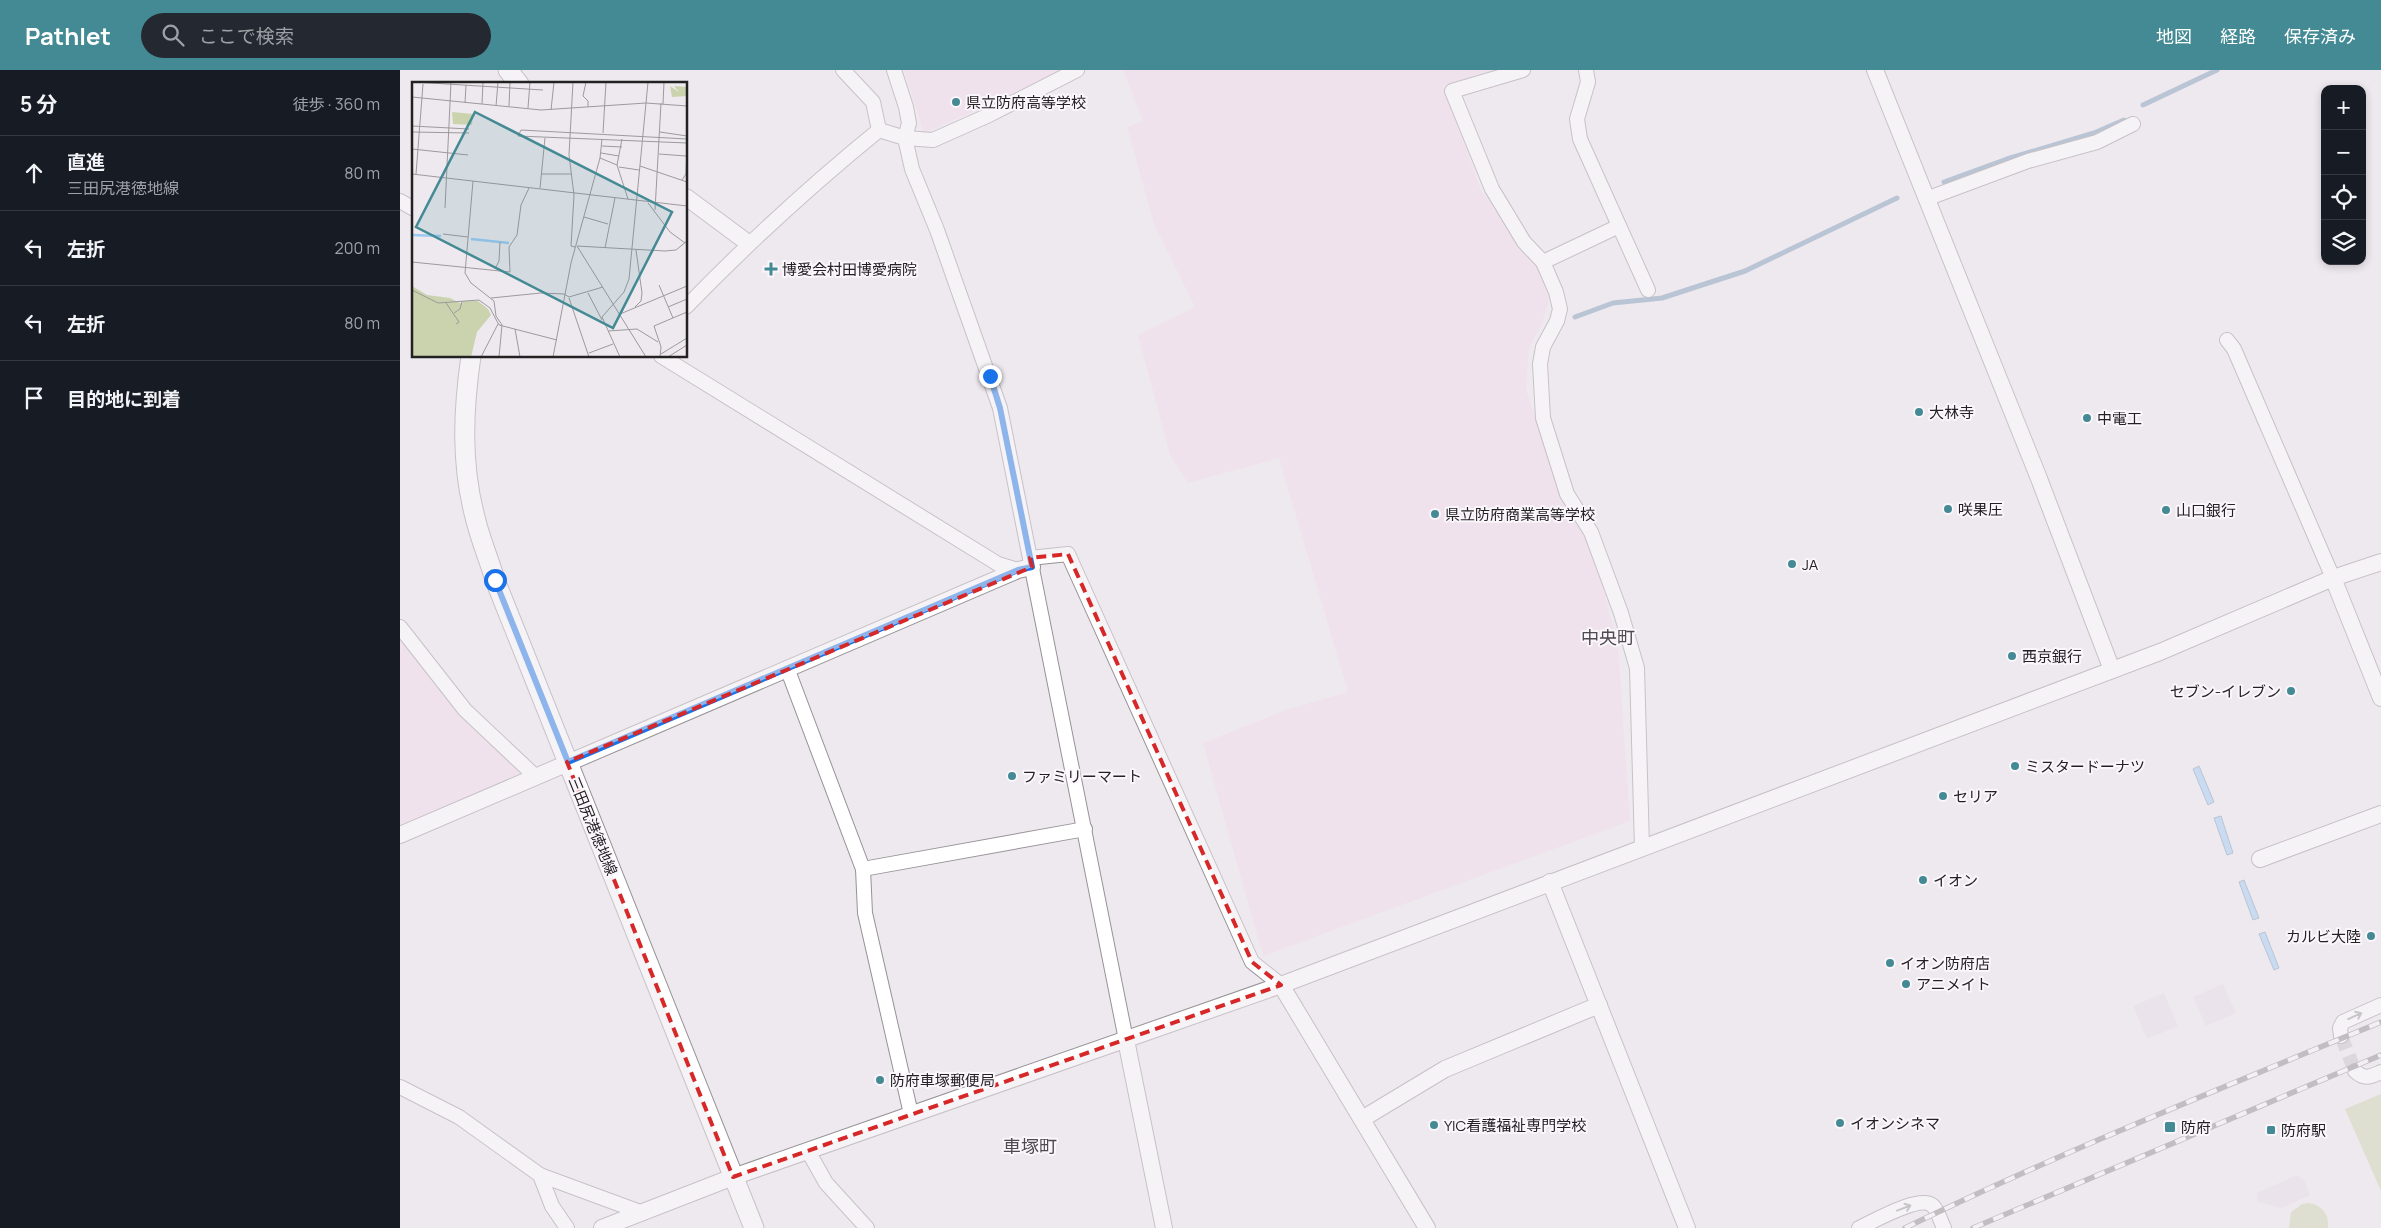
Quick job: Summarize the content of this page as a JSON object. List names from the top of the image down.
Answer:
{
  "streets": {
    "main road": ["三田尻港徳地線"]
  },
  "districts": ["中央町", "車塚町"],
  "places": {
    "other": [
      "県立防府高等学校",
      "大林寺",
      "中電工",
      "咲果圧",
      "山口銀行",
      "県立防府商業高等学校",
      "JA",
      "西京銀行",
      "セブン-イレブン",
      "ミスタードーナツ",
      "ファミリーマート",
      "セリア",
      "イオン",
      "カルビ大陸",
      "イオン防府店",
      "アニメイト",
      "防府車塚郵便局",
      "イオンシネマ",
      "YIC看護福祉専門学校"
    ],
    "health": ["博愛会村田博愛病院"],
    "transit": ["防府", "防府駅"]
  },
  "page": {
    "header": "Pathlet",
    "search": "ここで検索",
    "nav": ["地図", "経路", "保存済み"],
    "heading": ["5 分", "徒歩 · 360 m"],
    "map_buttons": ["+", "−"],
    "list": [
      ["直進", "三田尻港徳地線", "80 m"],
      ["左折", "200 m"],
      ["左折", "80 m"],
      "目的地に到着"
    ]
  }
}
